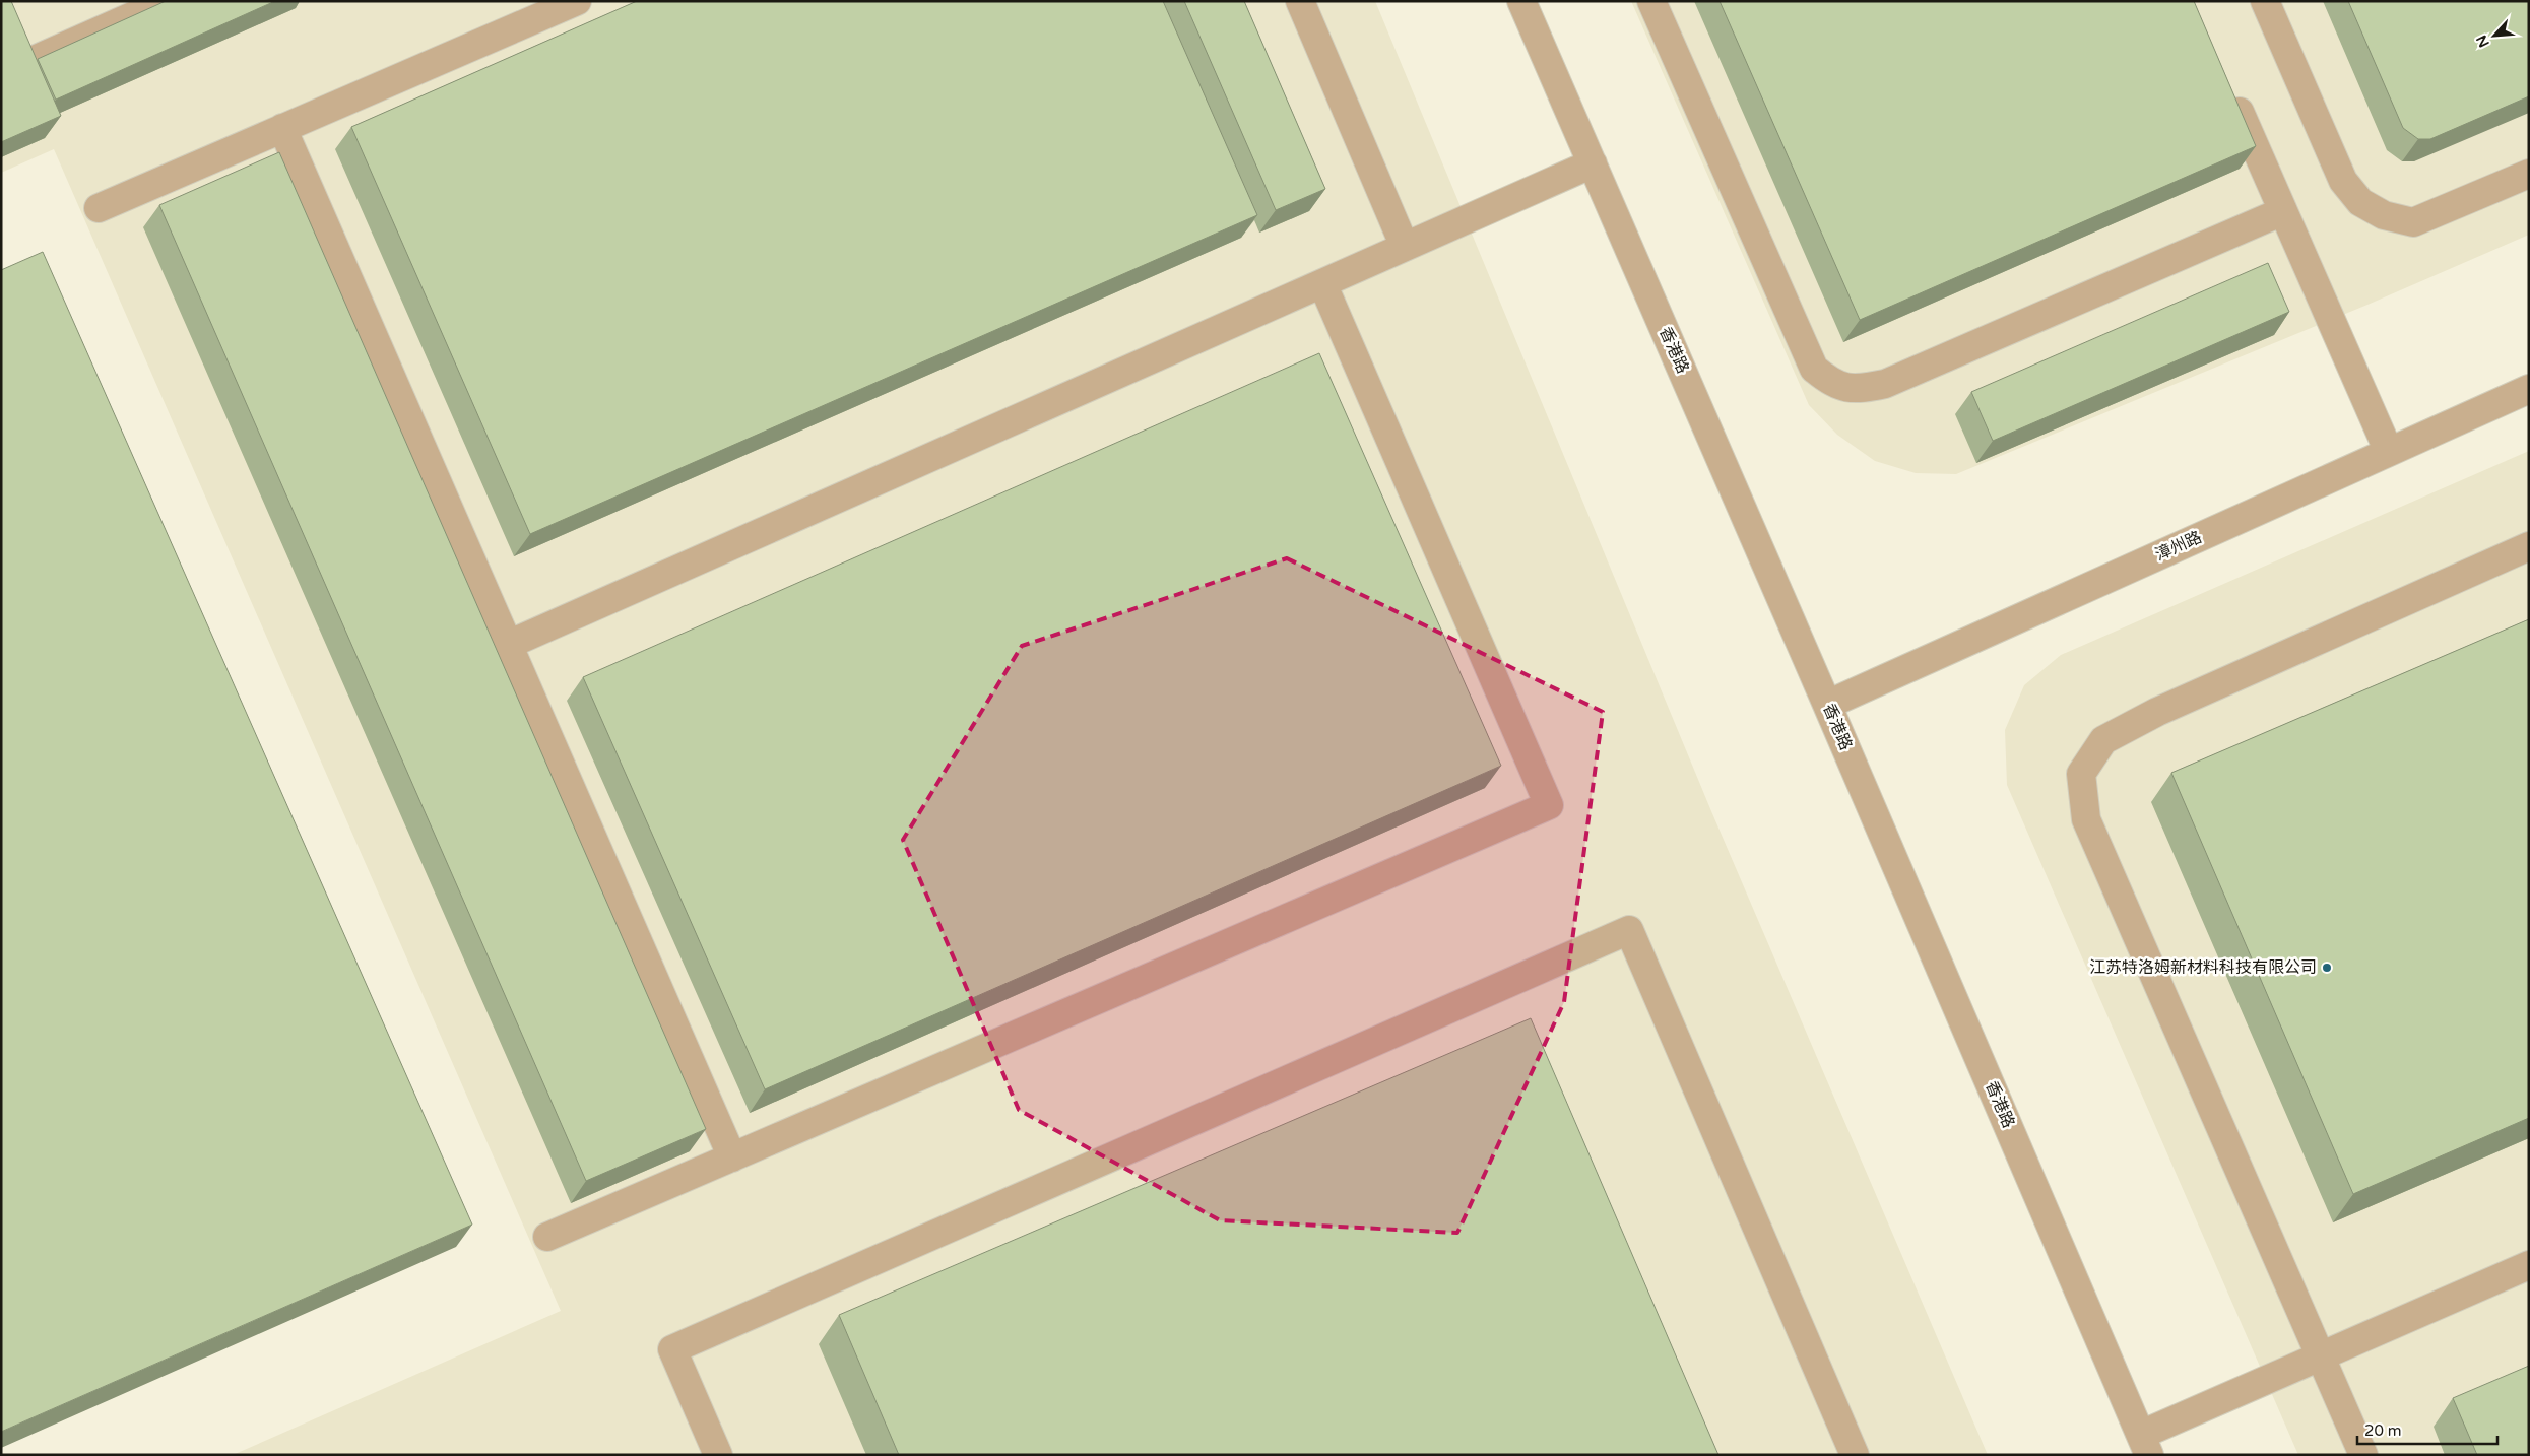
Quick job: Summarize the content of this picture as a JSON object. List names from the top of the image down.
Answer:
{
  "streets": {
    "street": ["香港路", "漳州路"]
  },
  "crossings": [
    ["香港路", "漳州路"]
  ],
  "places": ["江苏特洛姆新材料科技有限公司"],
  "scale_bar": "20 m",
  "north": "bottom left"
}
